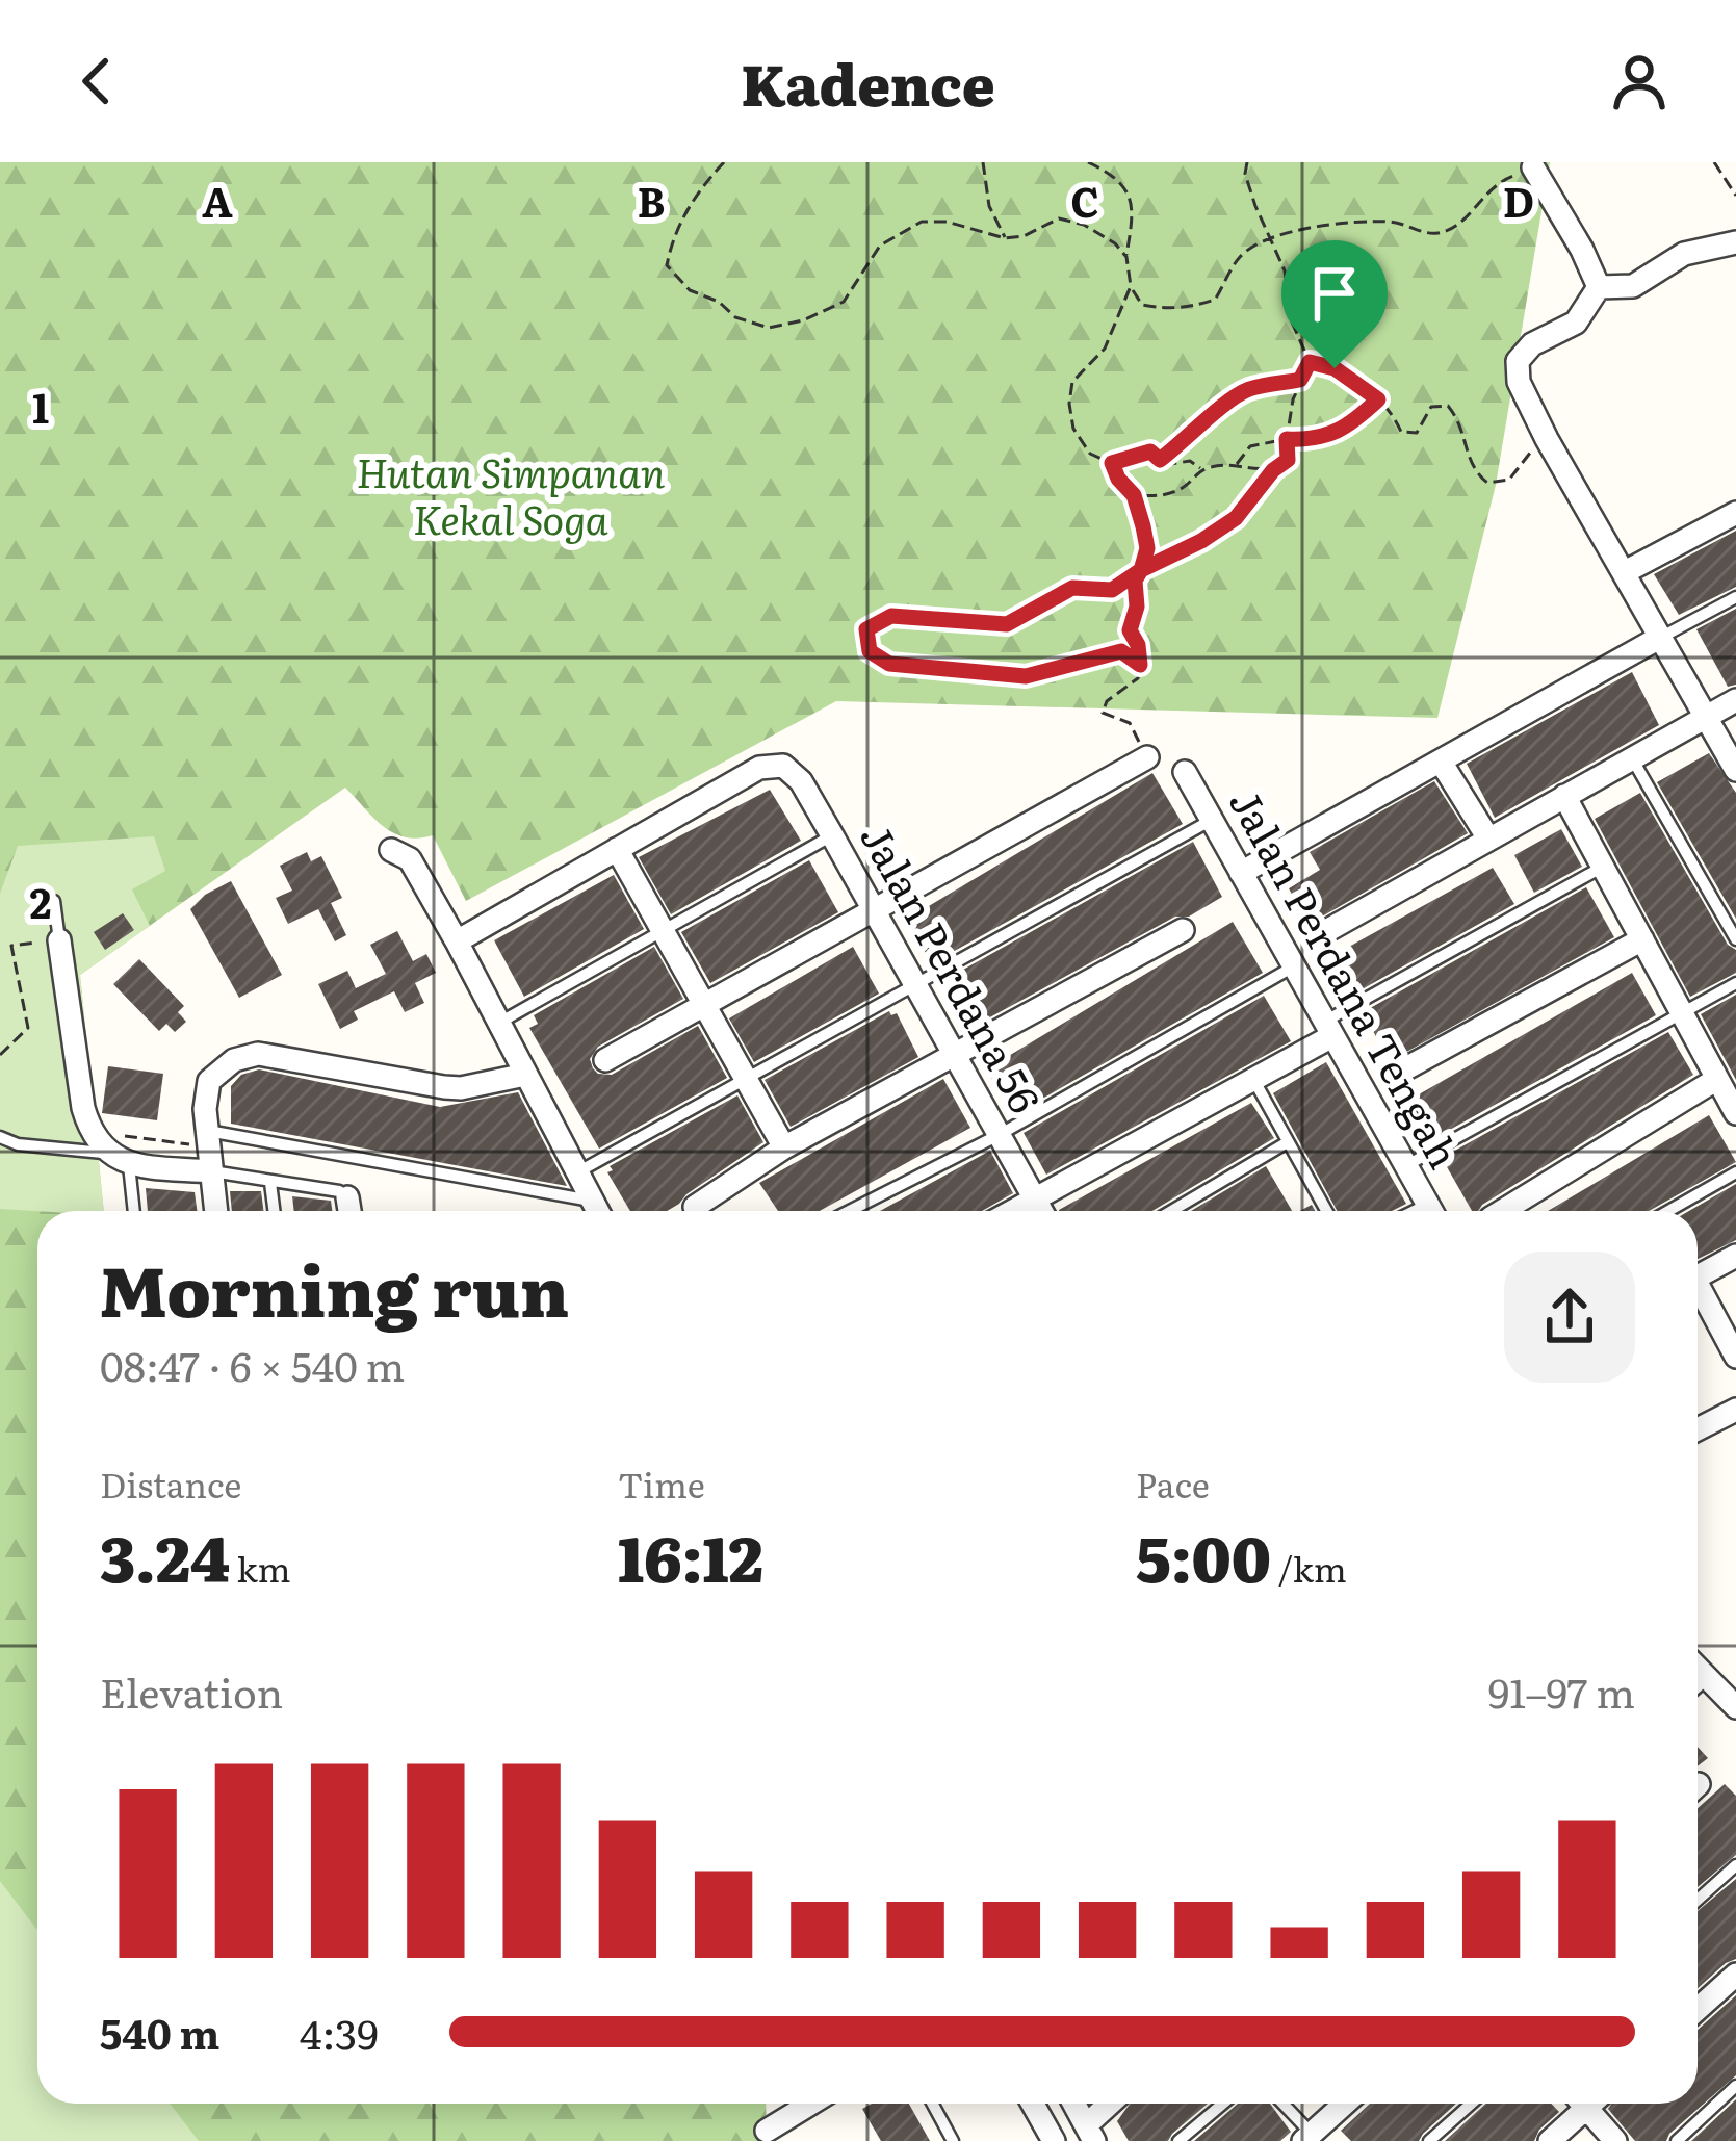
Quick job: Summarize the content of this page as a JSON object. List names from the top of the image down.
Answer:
{
  "streets": {
    "street": ["Jalan Perdana 56", "Jalan Perdana Tengah"]
  },
  "parks": ["Hutan Simpanan Kekal Soga"],
  "page": {
    "header": "Kadence",
    "heading": ["Morning run", "08:47 · 6 × 540 m"],
    "stats": [
      ["Distance", "3.24 km"],
      ["Time", "16:12"],
      ["Pace", "5:00 /km"]
    ],
    "chart": ["Elevation", "91–97 m"],
    "list": [
      {
        "name": "540 m",
        "note": "4:39"
      }
    ]
  },
  "grid": {
    "columns": [
      "A",
      "B",
      "C",
      "D"
    ],
    "rows": ["1", "2"]
  }
}
